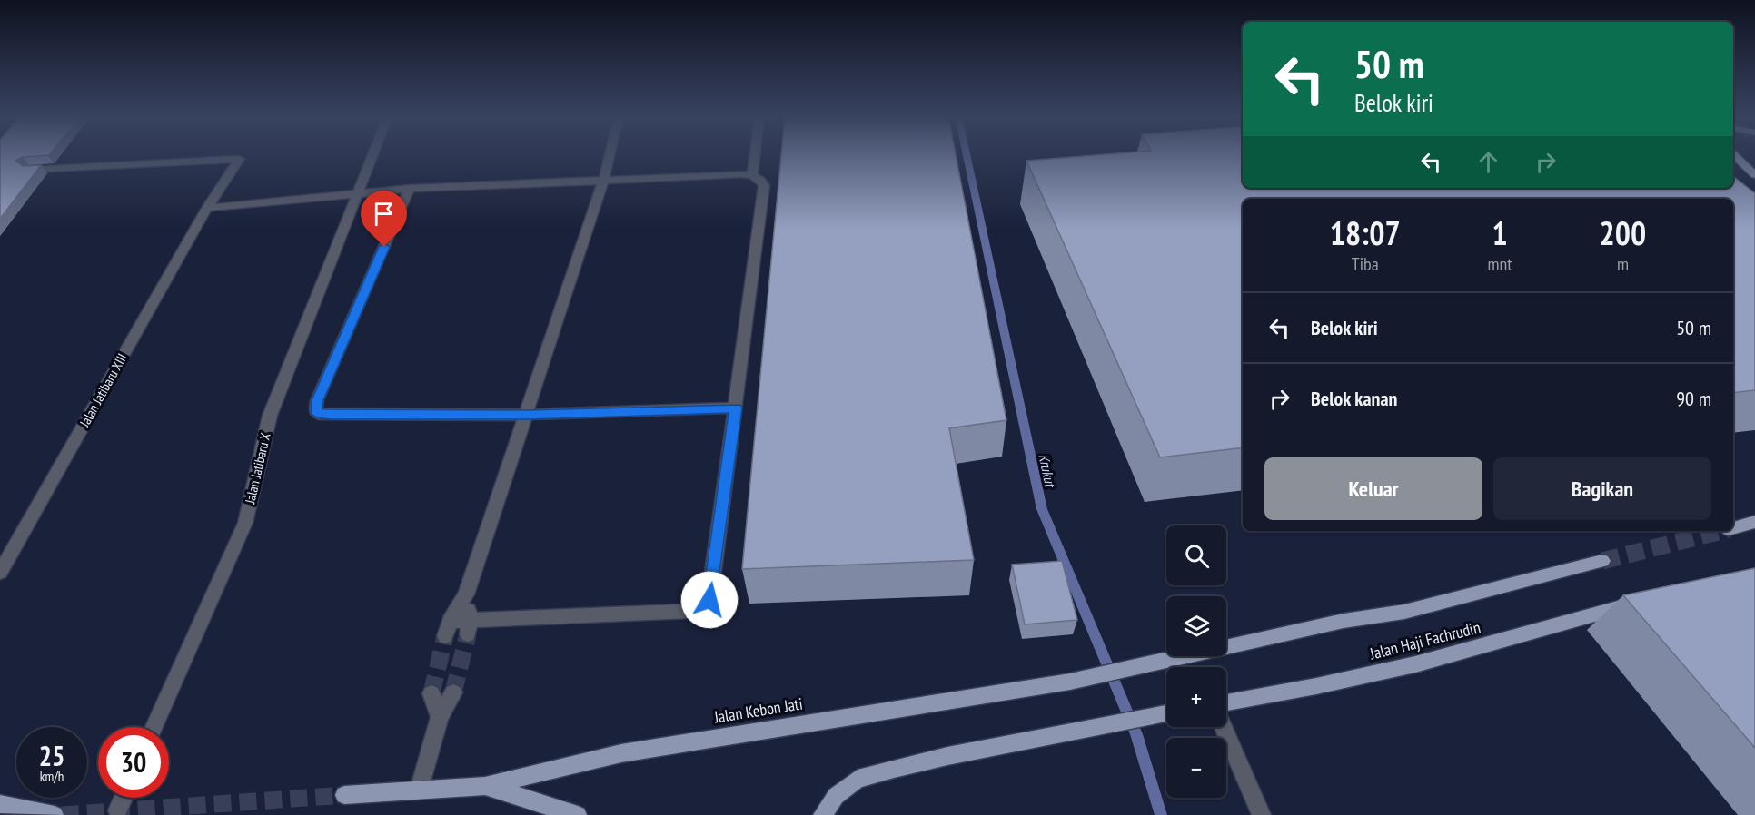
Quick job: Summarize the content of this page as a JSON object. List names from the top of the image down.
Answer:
{
  "streets": {
    "main road": ["Jalan Haji Fachrudin", "Jalan Kebon Jati"],
    "street": ["Jalan Jatibaru XIII", "Jalan Jatibaru X"]
  },
  "water": ["Krukut"],
  "page": {
    "turn": ["50 m", "Belok kiri"],
    "eta": [
      "18:07",
      "Tiba",
      "1",
      "mnt",
      "200",
      "m"
    ],
    "list": [
      {
        "name": "Belok kiri",
        "value": "50 m"
      },
      {
        "name": "Belok kanan",
        "value": "90 m"
      }
    ],
    "buttons": ["Keluar", "Bagikan"],
    "map_buttons": ["+", "−"],
    "speed": "25 km/h",
    "limit": "30"
  }
}
